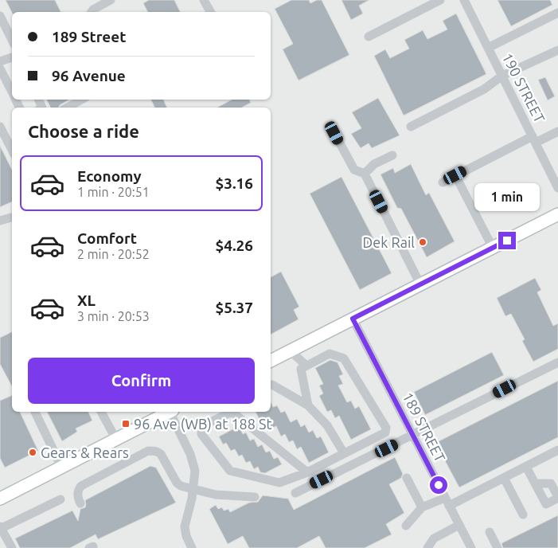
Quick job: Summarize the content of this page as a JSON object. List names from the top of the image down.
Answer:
{
  "streets": {
    "street": ["190 STREET", "189 STREET"]
  },
  "places": {
    "other": ["Dek Rail", "Gears & Rears"],
    "transit": ["96 Ave (WB) at 188 St"]
  },
  "page": {
    "banner": ["189 Street", "96 Avenue"],
    "heading": "Choose a ride",
    "list": [
      {
        "name": "Economy",
        "note": "1 min · 20:51",
        "value": "$3.16"
      },
      {
        "name": "Comfort",
        "note": "2 min · 20:52",
        "value": "$4.26"
      },
      {
        "name": "XL",
        "note": "3 min · 20:53",
        "value": "$5.37"
      }
    ],
    "bubble": "1 min",
    "buttons": "Confirm"
  }
}
